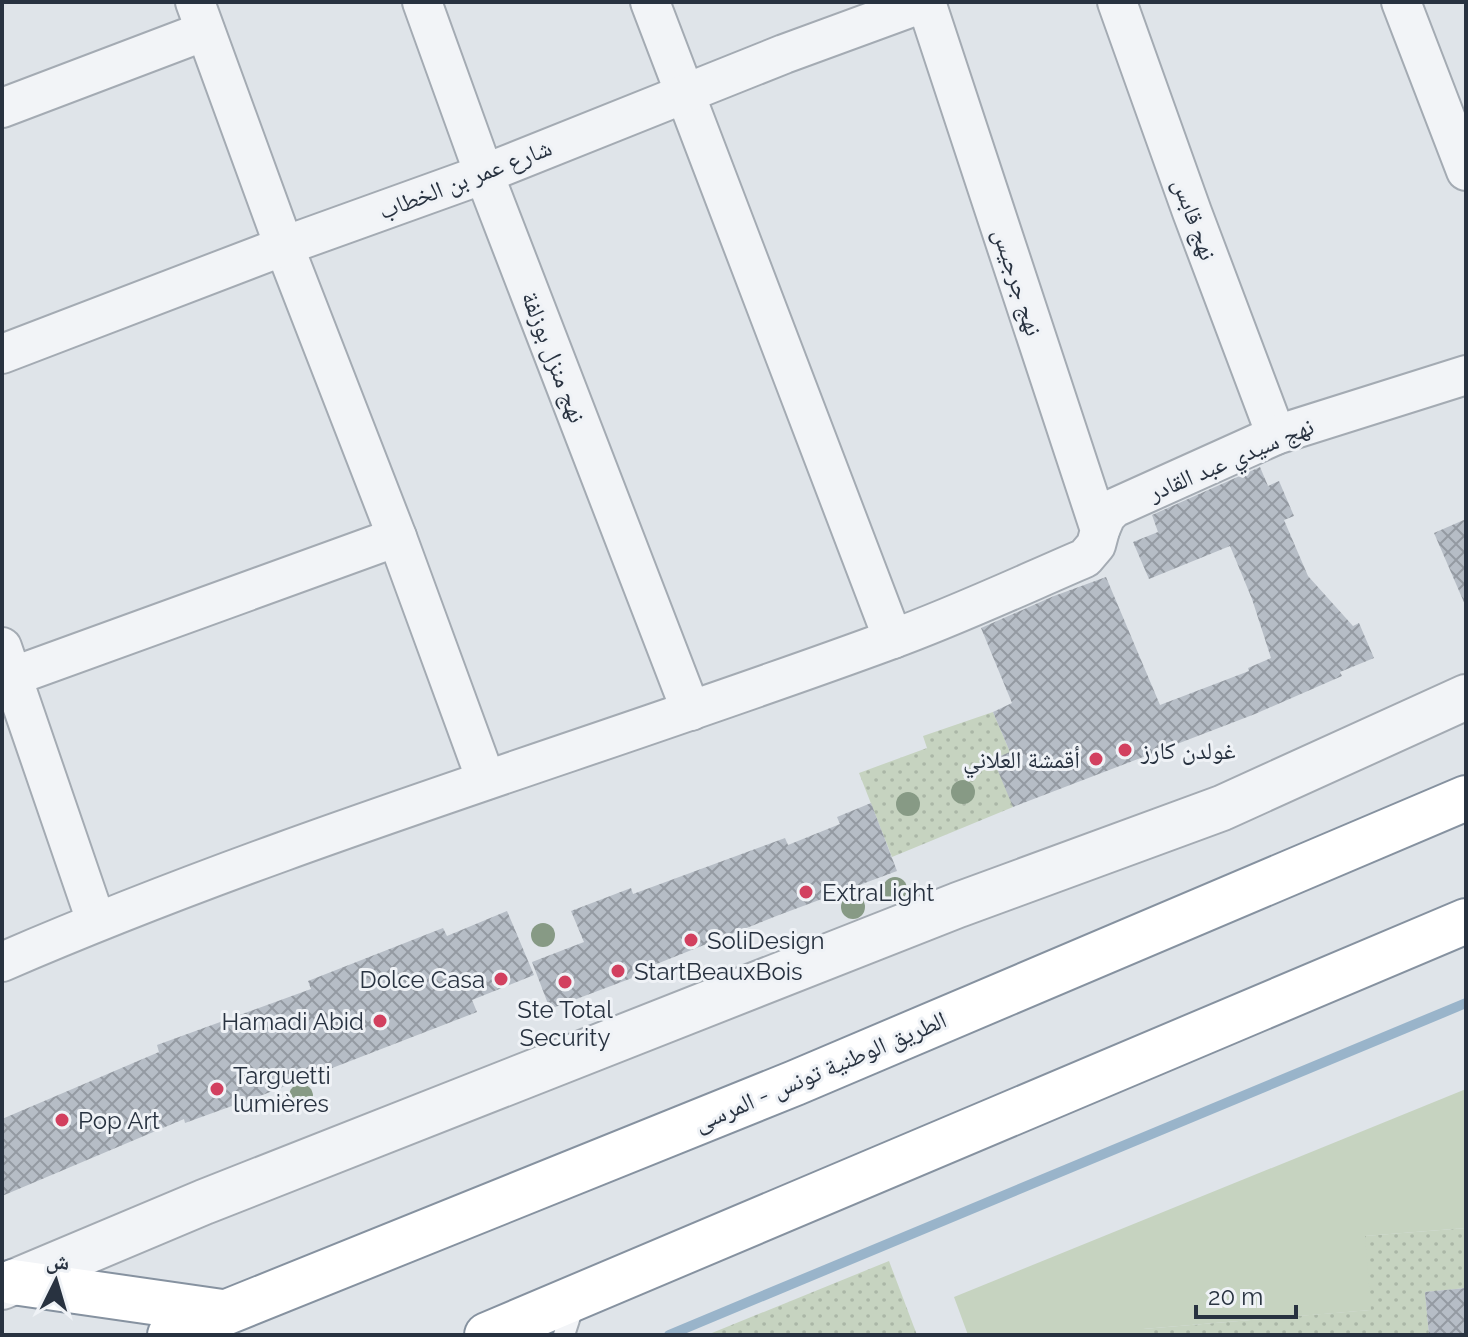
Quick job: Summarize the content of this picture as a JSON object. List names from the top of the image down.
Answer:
{
  "streets": {
    "highway": ["الطريق الوطنية تونس - المرسى"],
    "street": [
      "شارع عمر بن الخطاب",
      "نهج قابس",
      "نهج جرجيس",
      "نهج منزل بوزلفة",
      "نهج سيدي عبد القادر"
    ]
  },
  "crossings": [
    ["شارع عمر بن الخطاب", "نهج جرجيس"],
    ["شارع عمر بن الخطاب", "نهج منزل بوزلفة"],
    ["نهج قابس", "نهج سيدي عبد القادر"],
    ["نهج جرجيس", "نهج سيدي عبد القادر"]
  ],
  "places": [
    "غولدن كارز",
    "أقمشة العلاني",
    "ExtraLight",
    "SoliDesign",
    "StartBeauxBois",
    "Dolce Casa",
    "Ste Total Security",
    "Hamadi Abid",
    "Targuetti lumières",
    "Pop Art"
  ],
  "scale_bar": "20 m",
  "north": "top"
}
